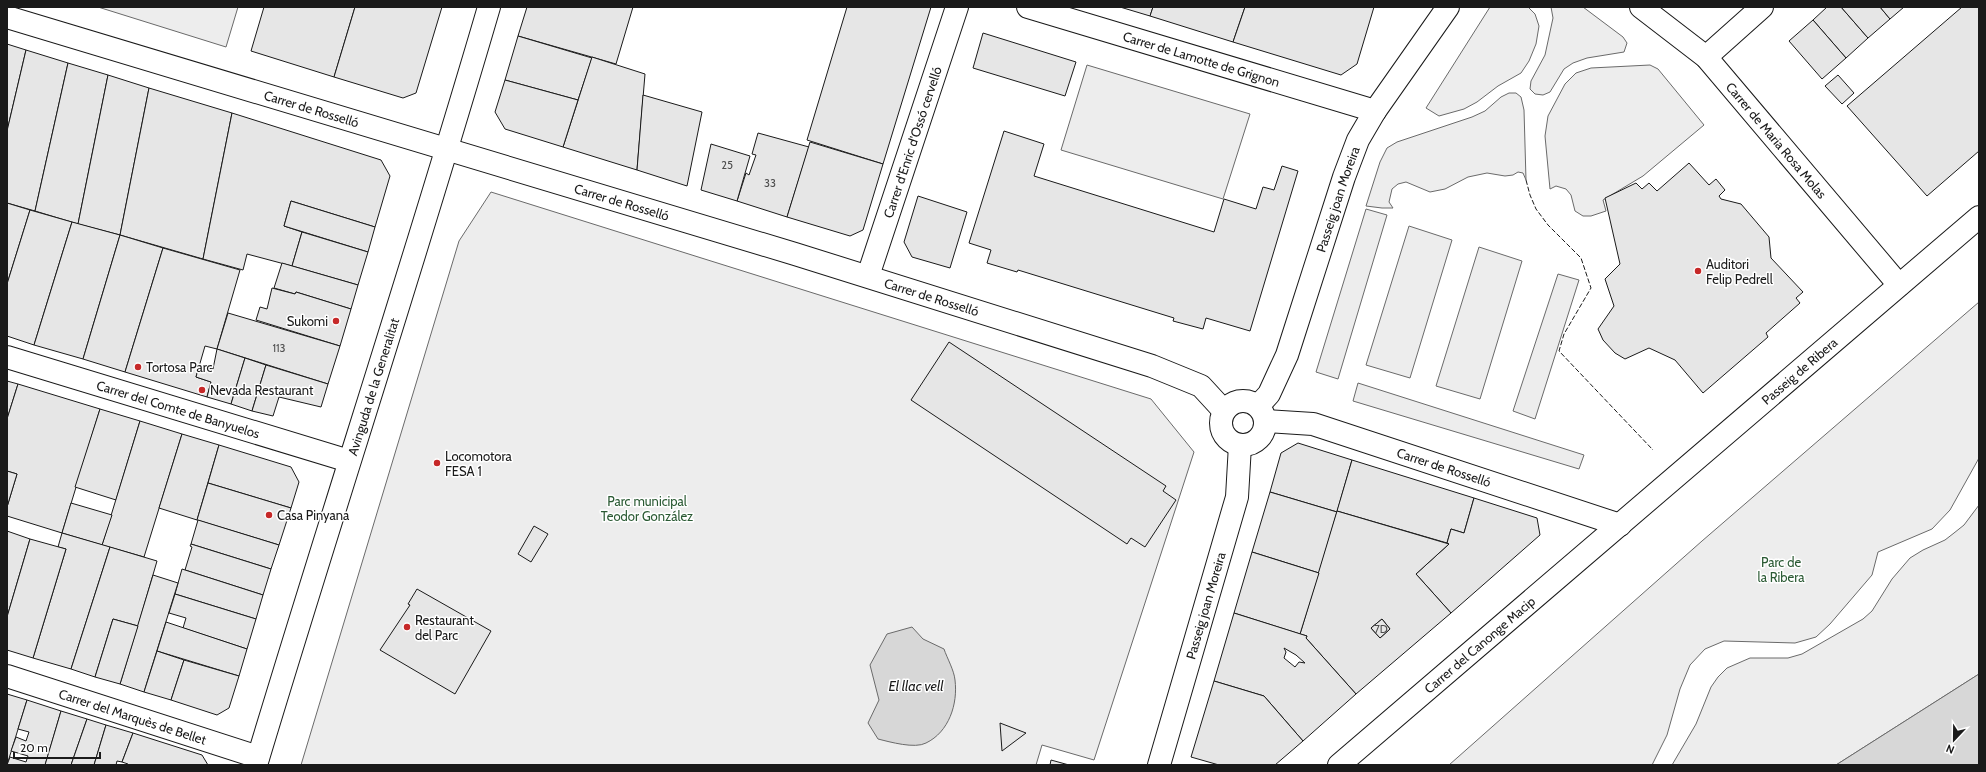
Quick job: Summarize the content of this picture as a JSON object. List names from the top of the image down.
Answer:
{
  "streets": {
    "street": [
      "Carrer de Lamotte de Grignon",
      "Carrer de Rosselló",
      "Carrer de Maria Rosa Molas",
      "Carrer d'Enric d'Ossó cervelló",
      "Passeig joan Moreira",
      "Passeig de Ribera",
      "Avinguda de la Generalitat",
      "Carrer del Comte de Banyuelos",
      "Carrer del Canonge Macip",
      "Carrer del Marquès de Bellet"
    ]
  },
  "crossings": [
    ["Carrer de Lamotte de Grignon", "Passeig joan Moreira"],
    ["Carrer de Rosselló", "Carrer d'Enric d'Ossó cervelló"],
    ["Carrer de Rosselló", "Passeig joan Moreira"],
    ["Carrer de Rosselló", "Passeig de Ribera"],
    ["Carrer de Rosselló", "Avinguda de la Generalitat"],
    ["Carrer de Rosselló", "Carrer del Canonge Macip"],
    ["Carrer de Maria Rosa Molas", "Passeig de Ribera"],
    ["Passeig de Ribera", "Carrer del Canonge Macip"],
    ["Avinguda de la Generalitat", "Carrer del Comte de Banyuelos"],
    ["Avinguda de la Generalitat", "Carrer del Marquès de Bellet"]
  ],
  "water": ["El llac vell"],
  "parks": ["Parc municipal Teodor González", "Parc de la Ribera"],
  "places": [
    "Auditori Felip Pedrell",
    "Sukomi",
    "Tortosa Parc",
    "Nevada Restaurant",
    "Locomotora FESA 1",
    "Casa Pinyana",
    "Restaurant del Parc"
  ],
  "house_numbers": [
    "25",
    "33",
    "113",
    "7D"
  ],
  "scale_bar": "20 m",
  "north": "bottom"
}
